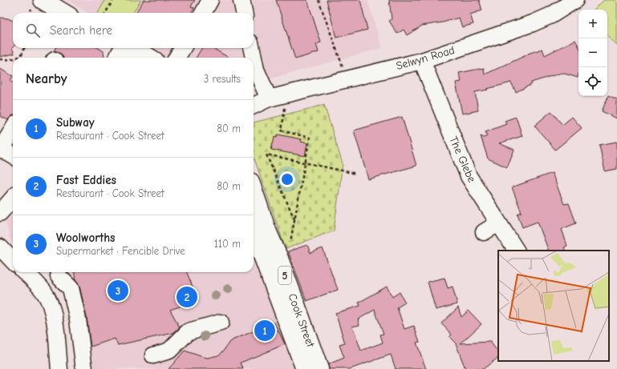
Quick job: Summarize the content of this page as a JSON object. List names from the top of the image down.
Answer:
{
  "streets": {
    "main road": ["5", "Cook Street"],
    "street": ["Selwyn Road", "The Glebe"]
  },
  "crossings": [
    ["Selwyn Road", "The Glebe"]
  ],
  "page": {
    "map_buttons": ["+", "−"],
    "search": "Search here",
    "heading": ["Nearby", "3 results"],
    "list": [
      {
        "mark": "1",
        "name": "Subway",
        "note": "Restaurant · Cook Street",
        "value": "80 m"
      },
      {
        "mark": "2",
        "name": "Fast Eddies",
        "note": "Restaurant · Cook Street",
        "value": "80 m"
      },
      {
        "mark": "3",
        "name": "Woolworths",
        "note": "Supermarket · Fencible Drive",
        "value": "110 m"
      }
    ],
    "pins": ["3", "2", "1"]
  }
}
